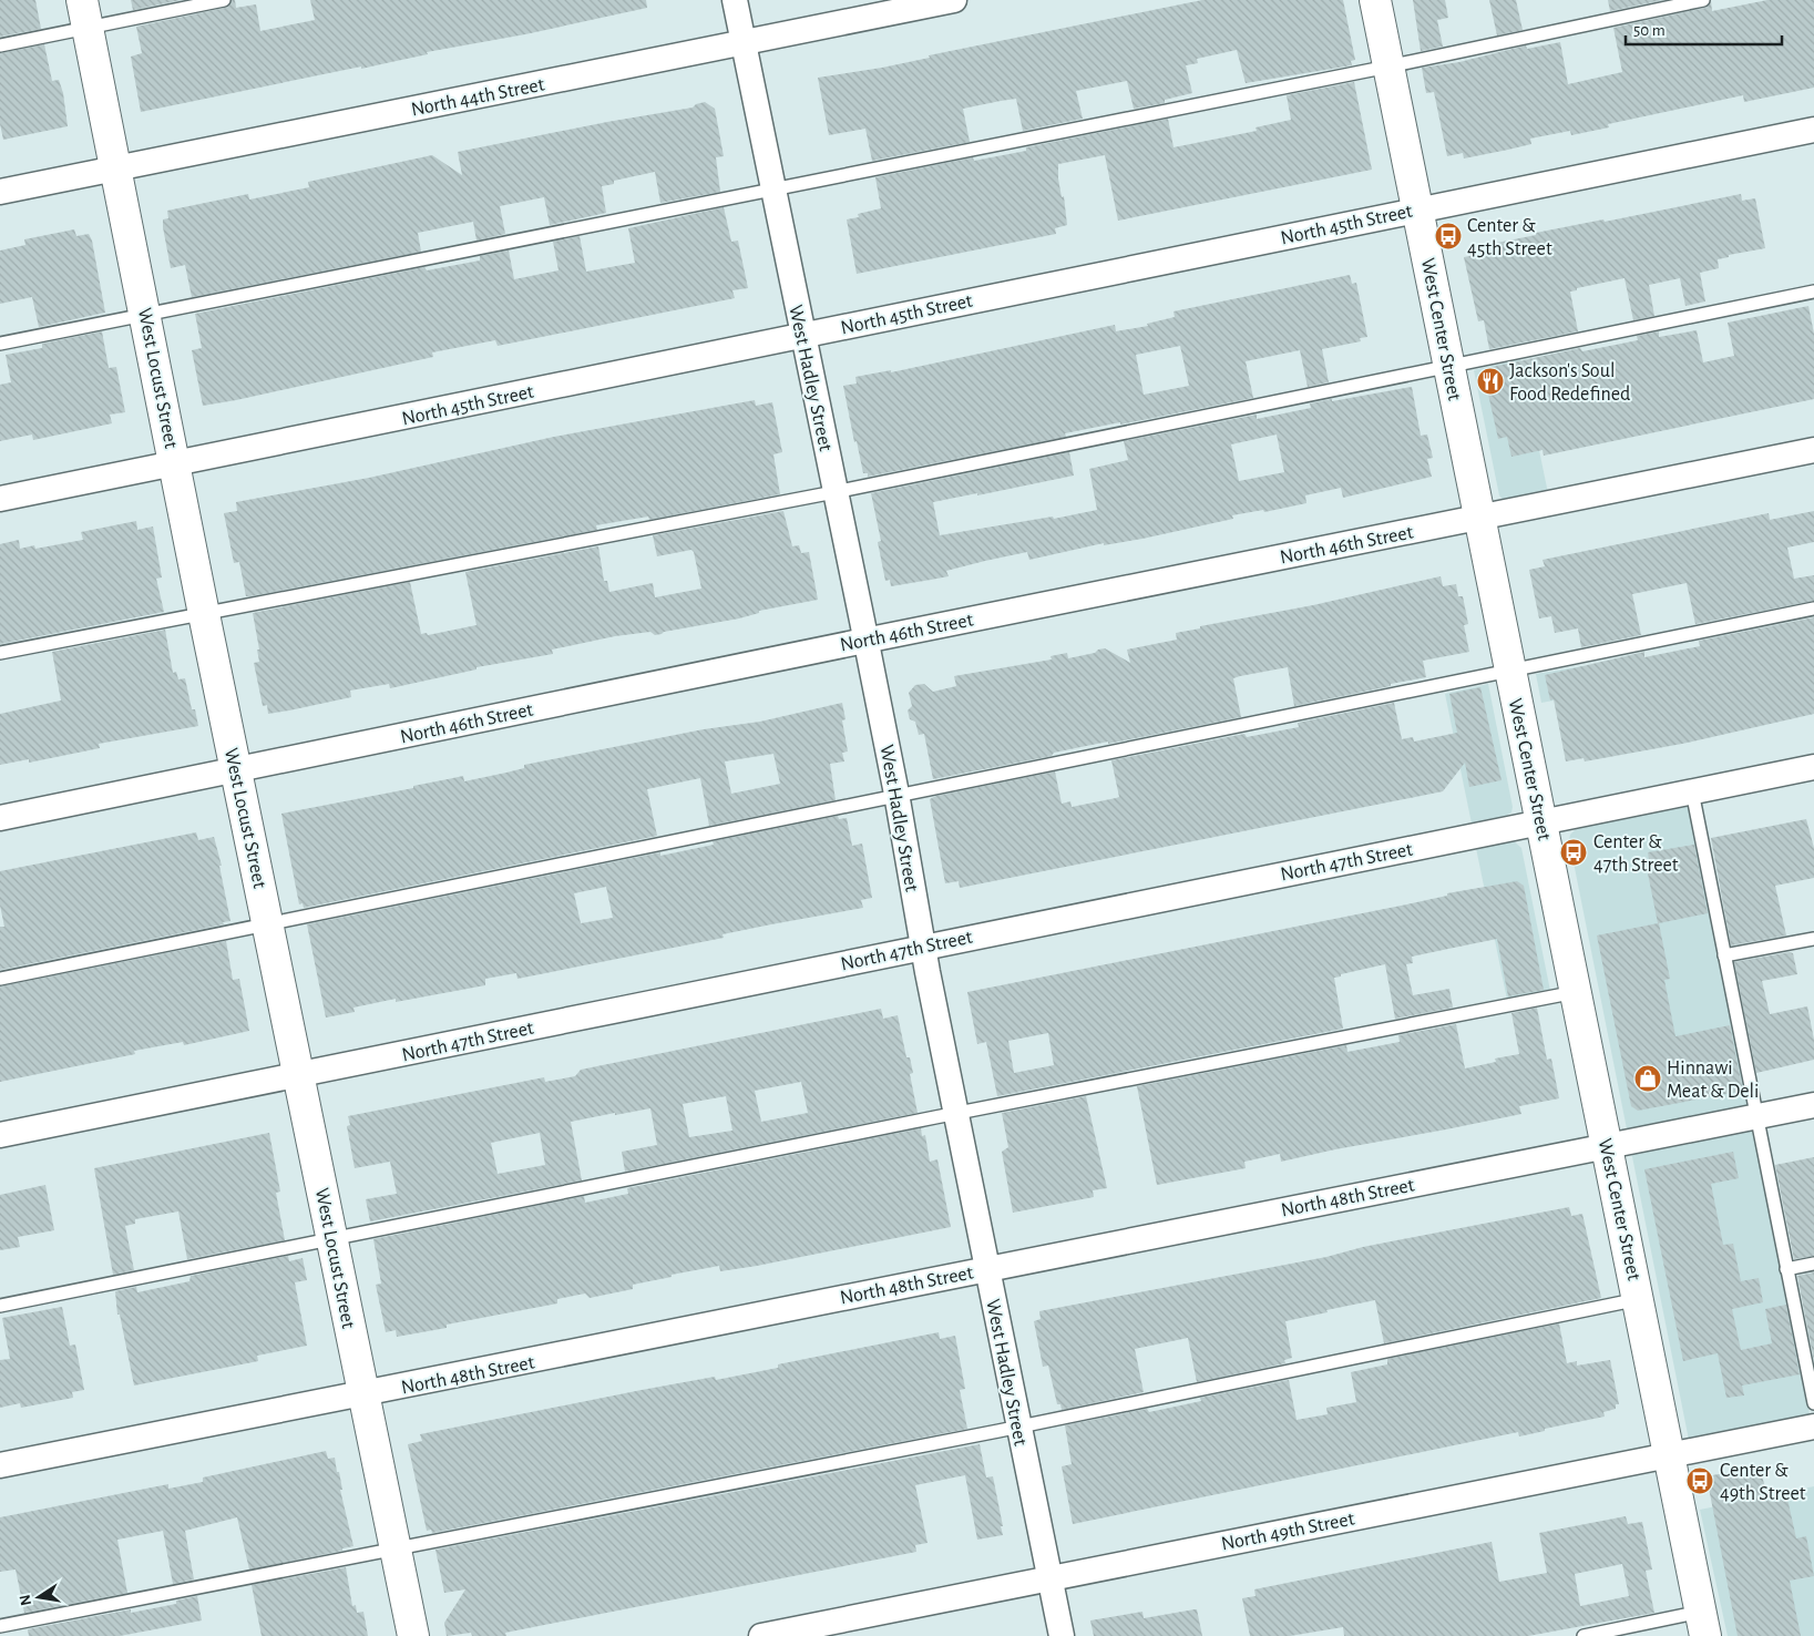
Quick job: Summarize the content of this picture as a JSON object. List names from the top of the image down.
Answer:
{
  "streets": {
    "street": [
      "North 44th Street",
      "North 45th Street",
      "West Center Street",
      "West Locust Street",
      "West Hadley Street",
      "North 46th Street",
      "North 47th Street",
      "North 48th Street",
      "North 49th Street"
    ]
  },
  "crossings": [
    ["North 44th Street", "West Locust Street"],
    ["North 44th Street", "West Hadley Street"],
    ["North 45th Street", "West Center Street"],
    ["North 45th Street", "West Locust Street"],
    ["North 45th Street", "West Hadley Street"],
    ["West Center Street", "North 46th Street"],
    ["West Center Street", "North 47th Street"],
    ["West Center Street", "North 48th Street"],
    ["West Center Street", "North 49th Street"],
    ["West Locust Street", "North 46th Street"],
    ["West Locust Street", "North 47th Street"],
    ["West Locust Street", "North 48th Street"],
    ["West Hadley Street", "North 46th Street"],
    ["West Hadley Street", "North 47th Street"],
    ["West Hadley Street", "North 48th Street"],
    ["West Hadley Street", "North 49th Street"]
  ],
  "places": {
    "bus stop": ["Center & 45th Street", "Center & 47th Street", "Center & 49th Street"],
    "restaurant": ["Jackson's Soul Food Redefined"],
    "shop": ["Hinnawi Meat & Deli"]
  },
  "scale_bar": "50 m",
  "north": "left"
}
